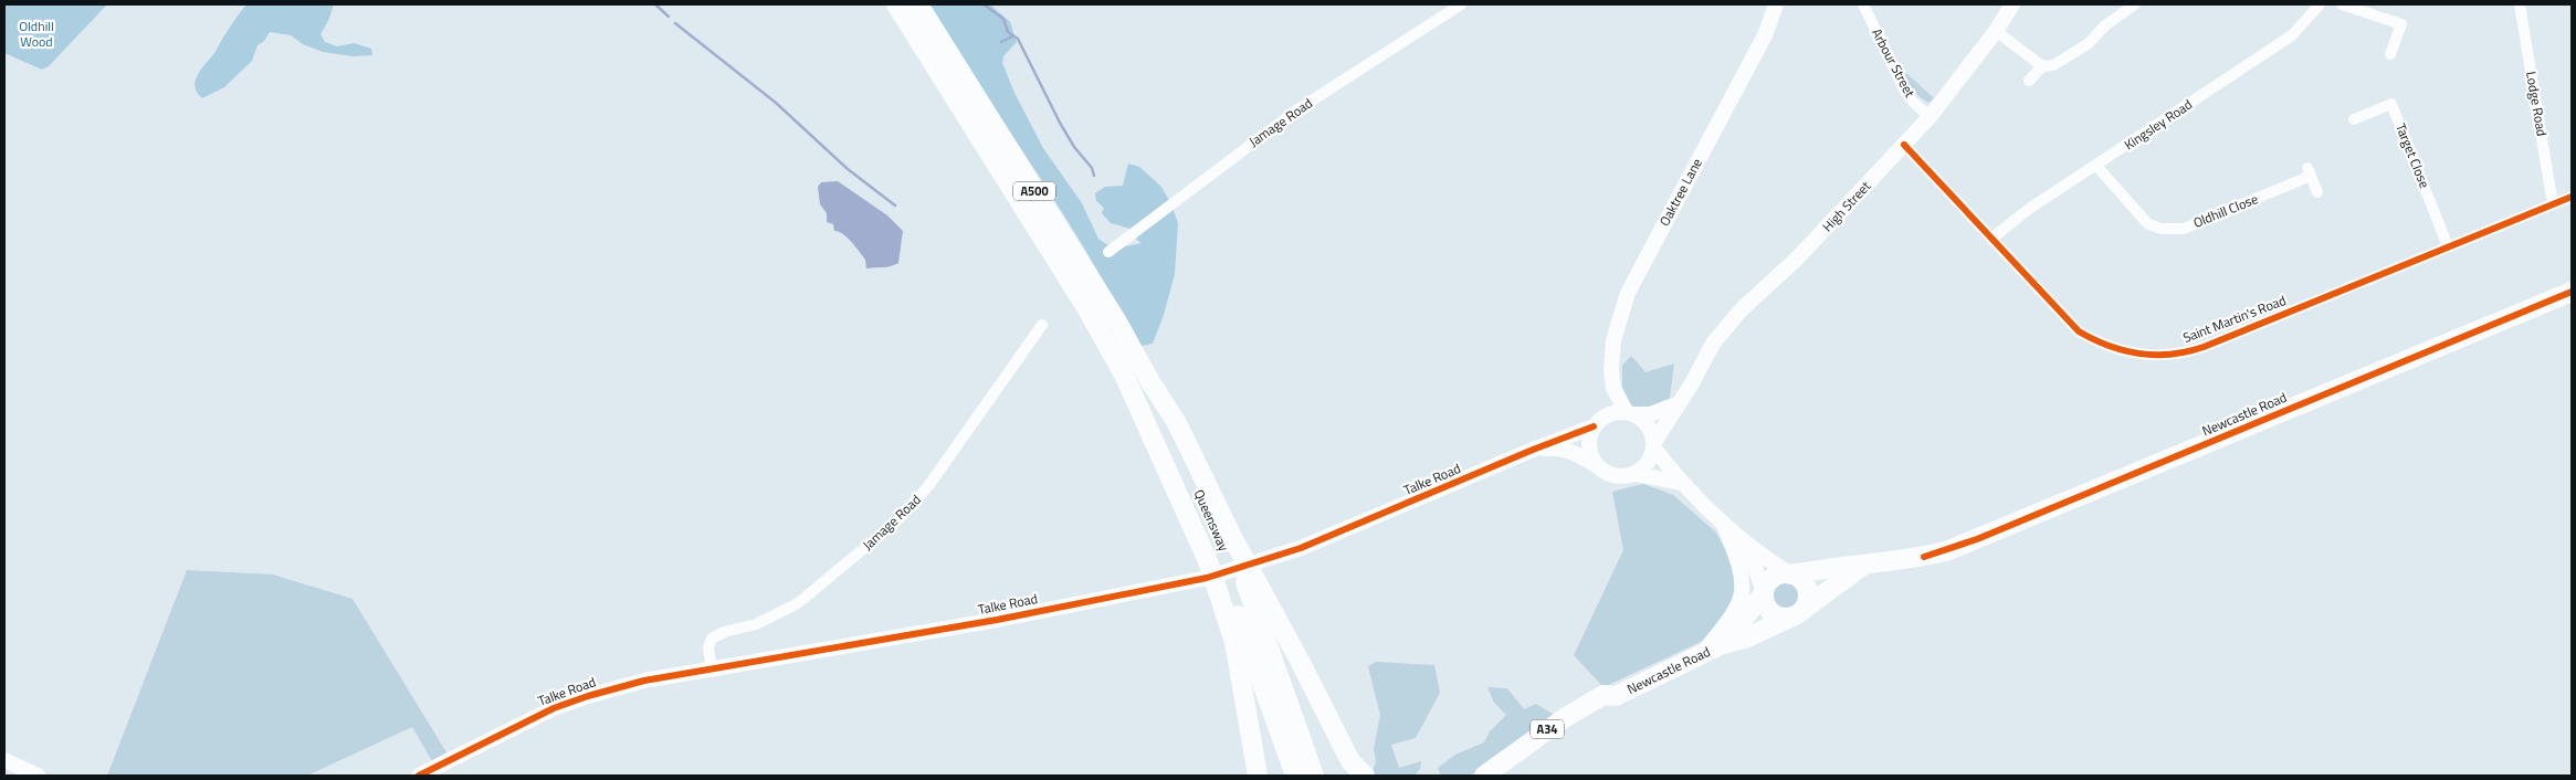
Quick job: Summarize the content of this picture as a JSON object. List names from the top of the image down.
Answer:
{
  "streets": {
    "highway": [
      "A500",
      "Newcastle Road",
      "Queensway",
      "A34"
    ],
    "street": [
      "Arbour Street",
      "Lodge Road",
      "Jamage Road",
      "Kingsley Road",
      "Target Close",
      "Oaktree Lane",
      "High Street",
      "Oldhill Close",
      "Saint Martin's Road",
      "Talke Road"
    ]
  },
  "crossings": [
    ["Arbour Street", "High Street"],
    ["Lodge Road", "Saint Martin's Road"],
    ["Jamage Road", "Talke Road"],
    ["Kingsley Road", "Oldhill Close"],
    ["Kingsley Road", "Saint Martin's Road"],
    ["Target Close", "Saint Martin's Road"],
    ["A500", "Queensway"],
    ["Oaktree Lane", "High Street"],
    ["Oaktree Lane", "Talke Road"],
    ["High Street", "Saint Martin's Road"],
    ["High Street", "Talke Road"]
  ],
  "parks": ["Oldhill Wood"]
}
